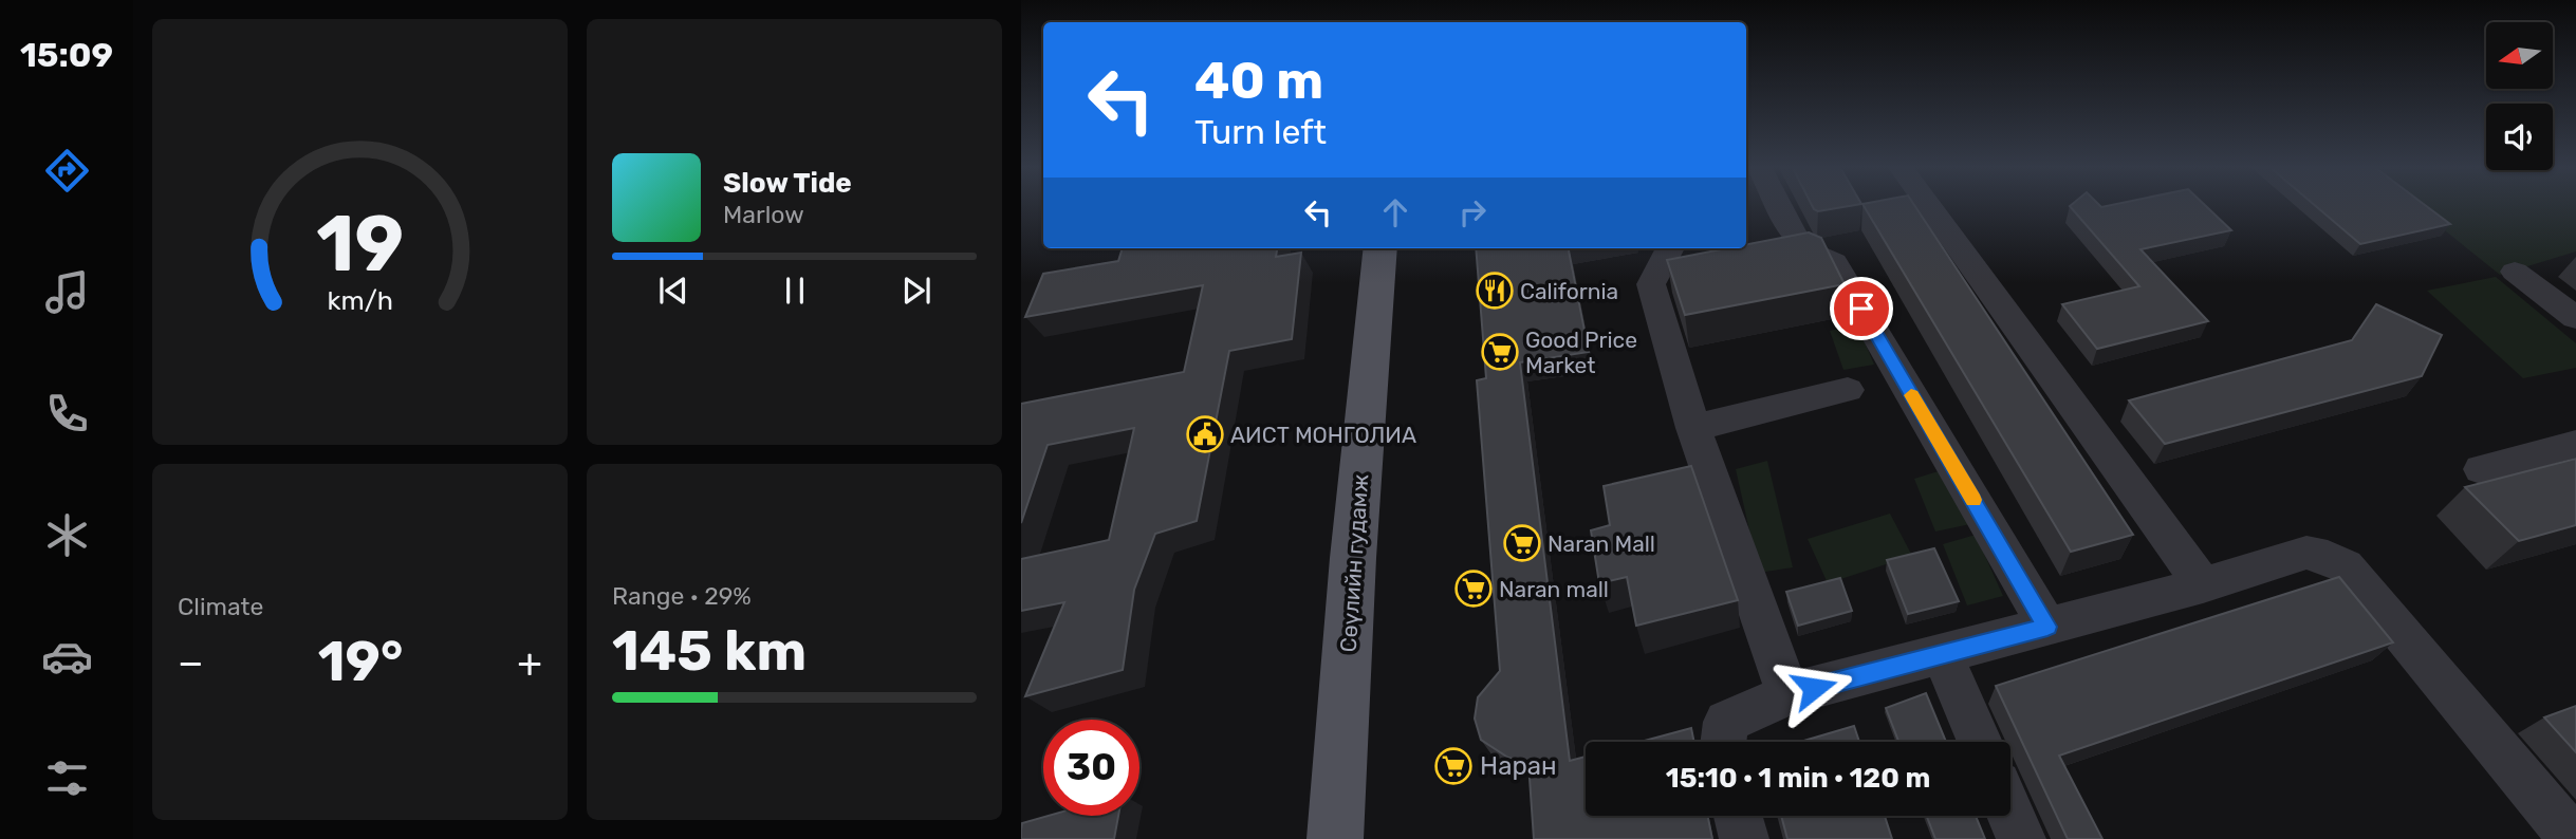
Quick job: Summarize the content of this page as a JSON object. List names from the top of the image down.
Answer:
{
  "streets": {
    "main road": ["Сөүлийн гудамж"]
  },
  "places": {
    "restaurant": ["California"],
    "supermarket": [
      "Good Price Market",
      "Naran Mall",
      "Naran mall",
      "Наран"
    ],
    "public building": ["АИСТ МОНГОЛИА"]
  },
  "north": "left",
  "page": {
    "tabs": "15:09",
    "turn": ["40 m", "Turn left"],
    "song": ["Slow Tide", "Marlow"],
    "tile": [
      "Climate",
      ["Range · 29%", "145 km"]
    ],
    "heat": ["−", "19°", "+"],
    "limit": "30",
    "trip": "15:10 · 1 min · 120 m",
    "gauge": ["19", "km/h"]
  }
}
